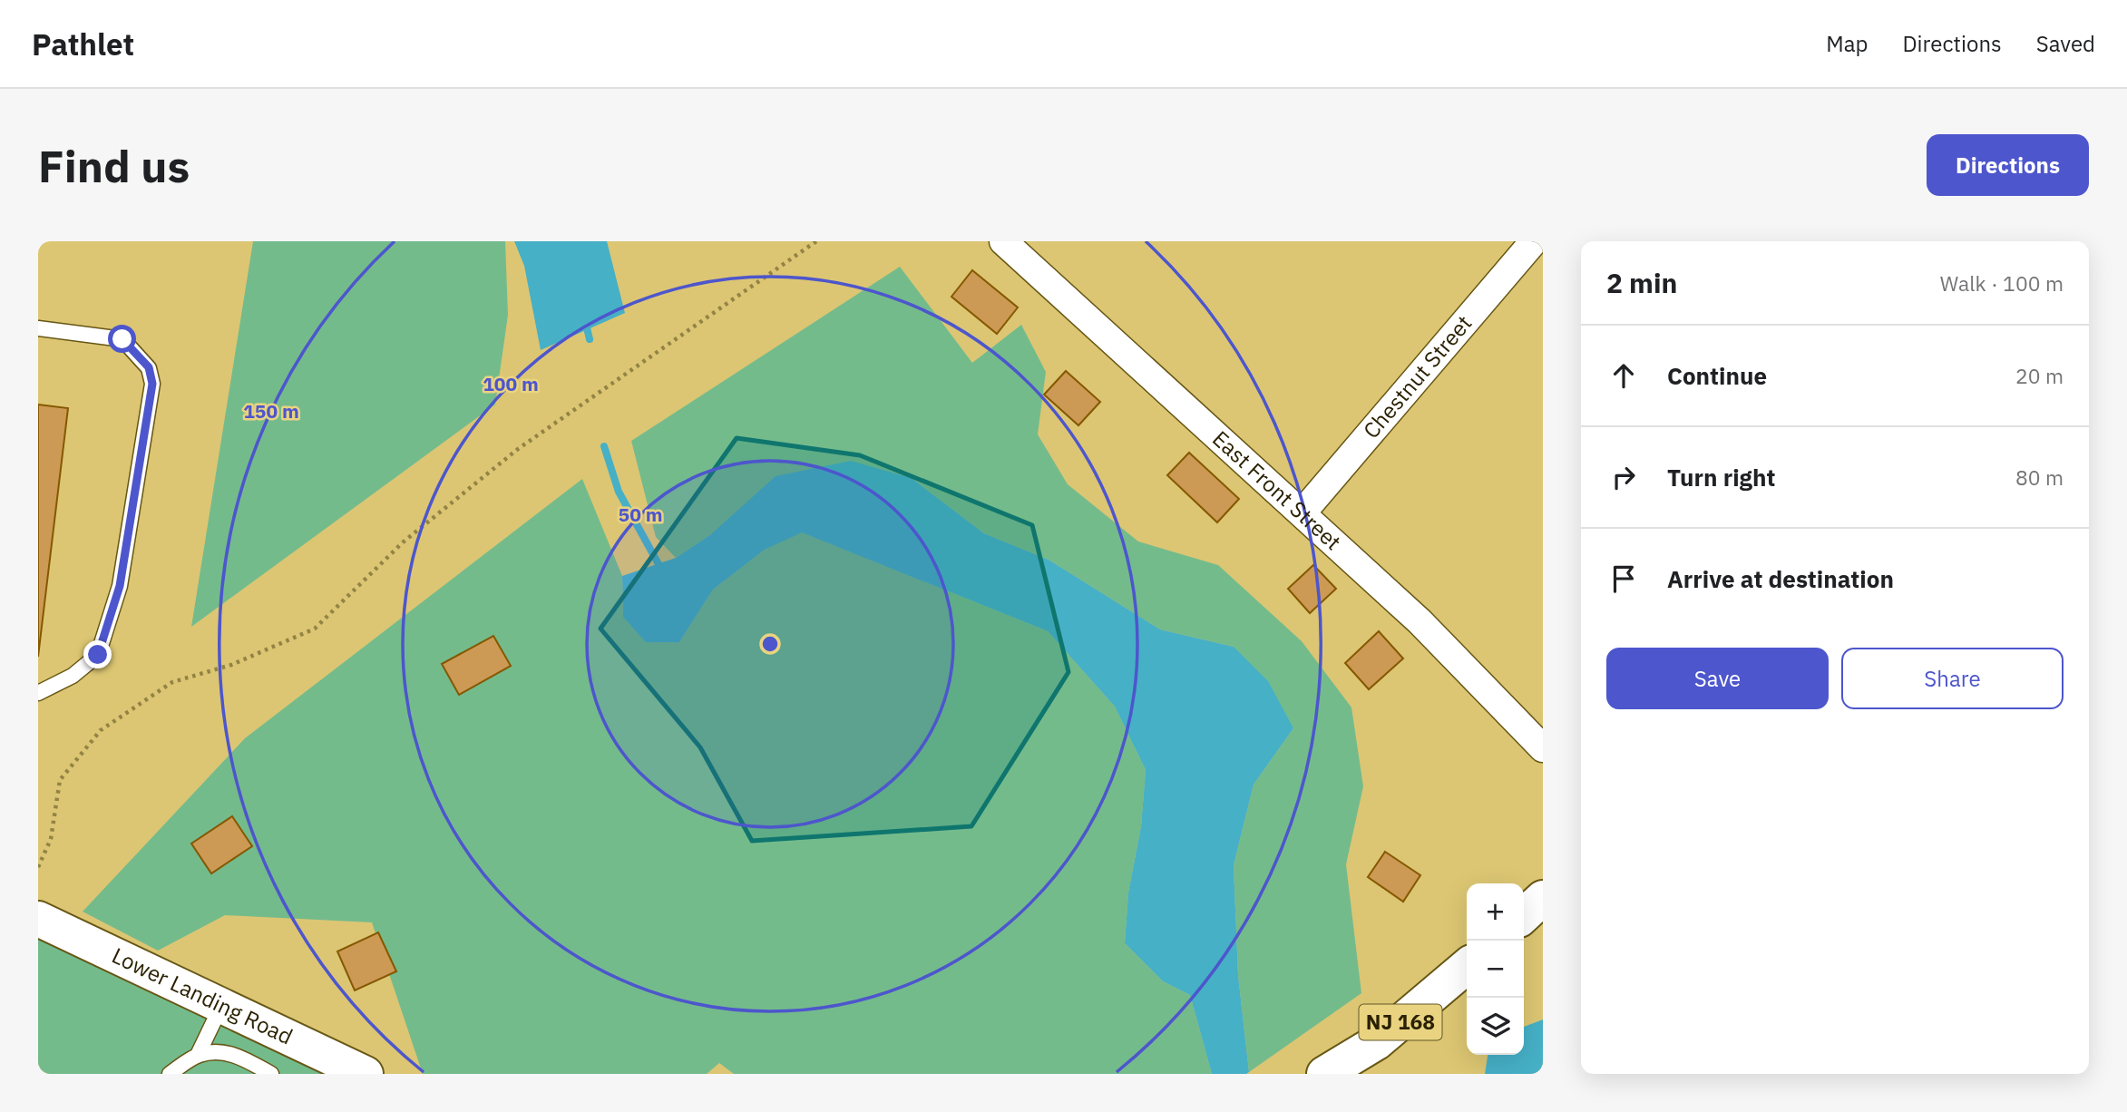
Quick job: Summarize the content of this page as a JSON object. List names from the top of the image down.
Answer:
{
  "streets": {
    "main road": ["Lower Landing Road", "NJ 168"],
    "street": ["Chestnut Street", "East Front Street"]
  },
  "crossings": [
    ["Chestnut Street", "East Front Street"]
  ],
  "page": {
    "header": "Pathlet",
    "nav": ["Map", "Directions", "Saved"],
    "buttons": [
      "Directions",
      ["Save", "Share"]
    ],
    "title": "Find us",
    "heading": ["2 min", "Walk · 100 m"],
    "list": [
      ["Continue", "20 m"],
      ["Turn right", "80 m"],
      "Arrive at destination"
    ],
    "map_buttons": ["+", "−"]
  },
  "rings": ["100 m", "150 m", "50 m"]
}
